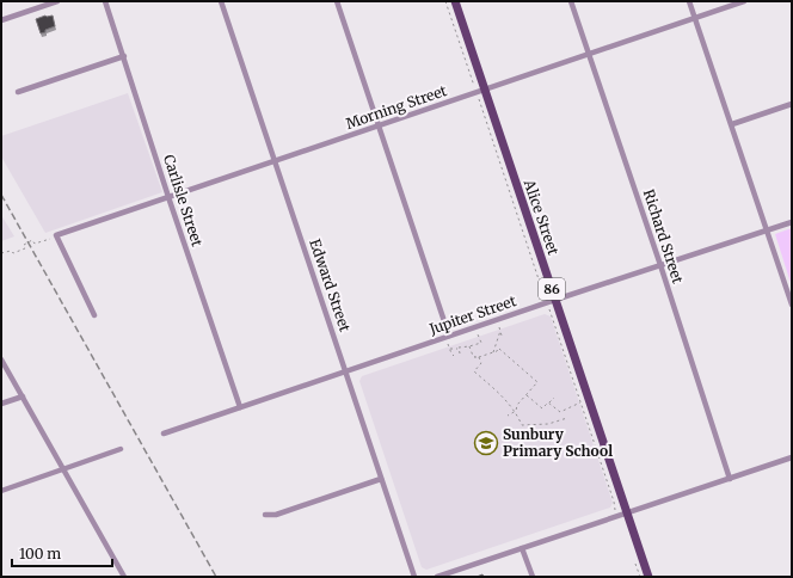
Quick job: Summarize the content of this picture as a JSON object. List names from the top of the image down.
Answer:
{
  "streets": {
    "main road": ["Alice Street", "86"],
    "street": [
      "Morning Street",
      "Carlisle Street",
      "Richard Street",
      "Edward Street",
      "Jupiter Street"
    ]
  },
  "crossings": [
    ["Morning Street", "Carlisle Street"],
    ["Morning Street", "Alice Street"],
    ["Morning Street", "Richard Street"],
    ["Morning Street", "Edward Street"],
    ["Carlisle Street", "Jupiter Street"],
    ["Alice Street", "Jupiter Street"],
    ["Richard Street", "Jupiter Street"],
    ["Edward Street", "Jupiter Street"]
  ],
  "places": {
    "school or university": ["Sunbury Primary School"]
  },
  "scale_bar": "100 m"
}
